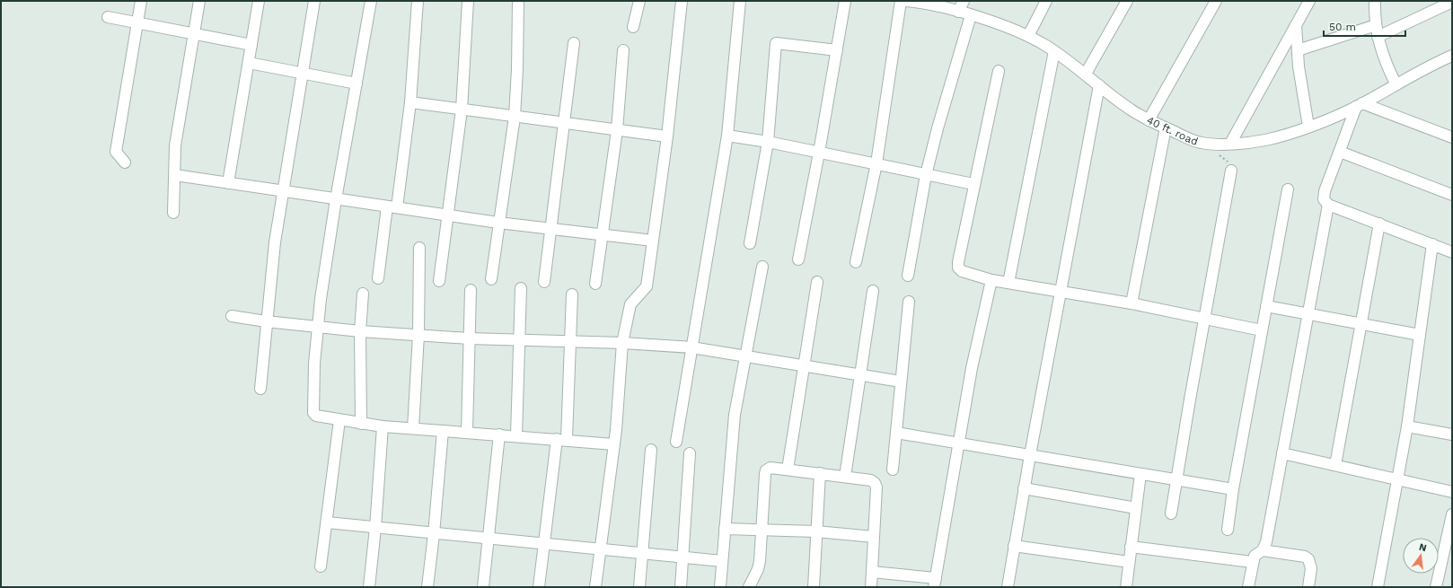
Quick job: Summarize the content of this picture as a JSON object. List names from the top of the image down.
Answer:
{
  "streets": {
    "street": ["40 ft. road"]
  },
  "scale_bar": "50 m",
  "north": "top"
}
